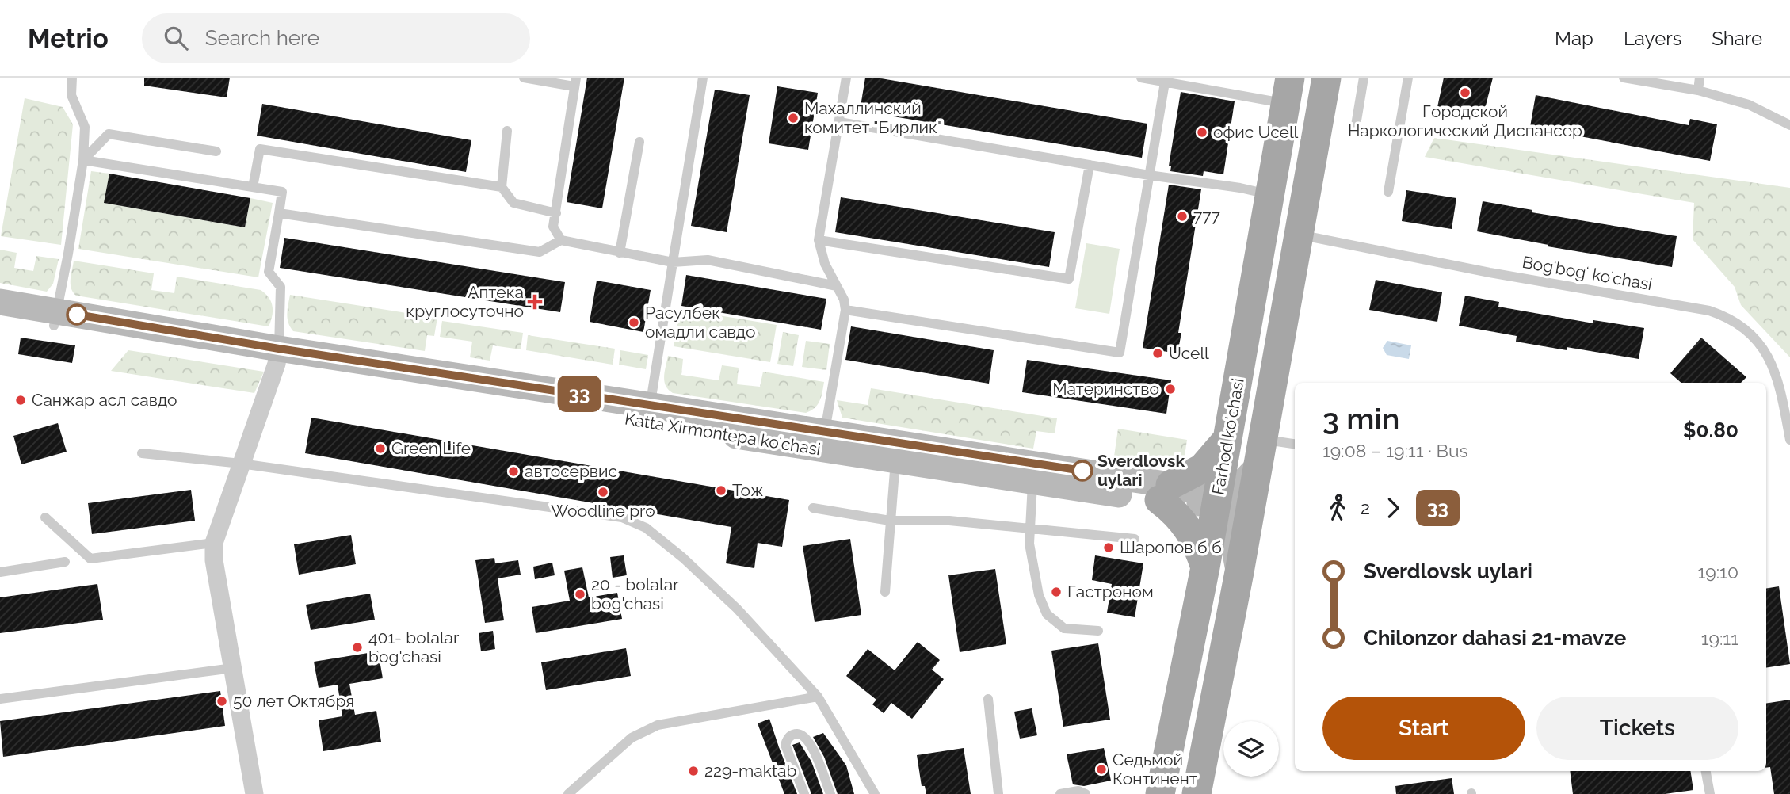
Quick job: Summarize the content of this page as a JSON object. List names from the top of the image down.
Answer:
{
  "streets": {
    "main road": ["Katta Xirmontepa koʻchasi", "Farhod ko'chasi"],
    "lane": ["Bogʻbogʻ koʻchasi"]
  },
  "crossings": [
    ["Bogʻbogʻ koʻchasi", "Farhod ko'chasi"],
    ["Katta Xirmontepa koʻchasi", "Farhod ko'chasi"]
  ],
  "places": {
    "other": [
      "Городской Наркологический Диспансер",
      "Махаллинский комитет \"Бирлик\"",
      "офис Ucell",
      "777",
      "Расулбек омадли савдо",
      "Ucell",
      "Материнство",
      "Санжар асл савдо",
      "Green Life",
      "Sverdlovsk uylari",
      "автосервис",
      "Тож",
      "Woodline pro",
      "Шаропов б б",
      "Гастроном",
      "20 - bolalar bog'chasi",
      "401- bolalar bog'chasi",
      "50 лет Октября",
      "Седьмой Континент",
      "229-maktab"
    ],
    "health": ["Аптека круглосуточно"]
  },
  "lines": ["bus line 33"],
  "page": {
    "header": "Metrio",
    "search": "Search here",
    "nav": ["Map", "Layers", "Share"],
    "on_map": "33",
    "heading": ["3 min", "19:08 – 19:11 · Bus", "$0.80"],
    "legs": ["2", "33"],
    "list": [
      {
        "name": "Sverdlovsk uylari",
        "value": "19:10"
      },
      {
        "name": "Chilonzor dahasi 21-mavze",
        "value": "19:11"
      }
    ],
    "buttons": ["Start", "Tickets"]
  }
}
